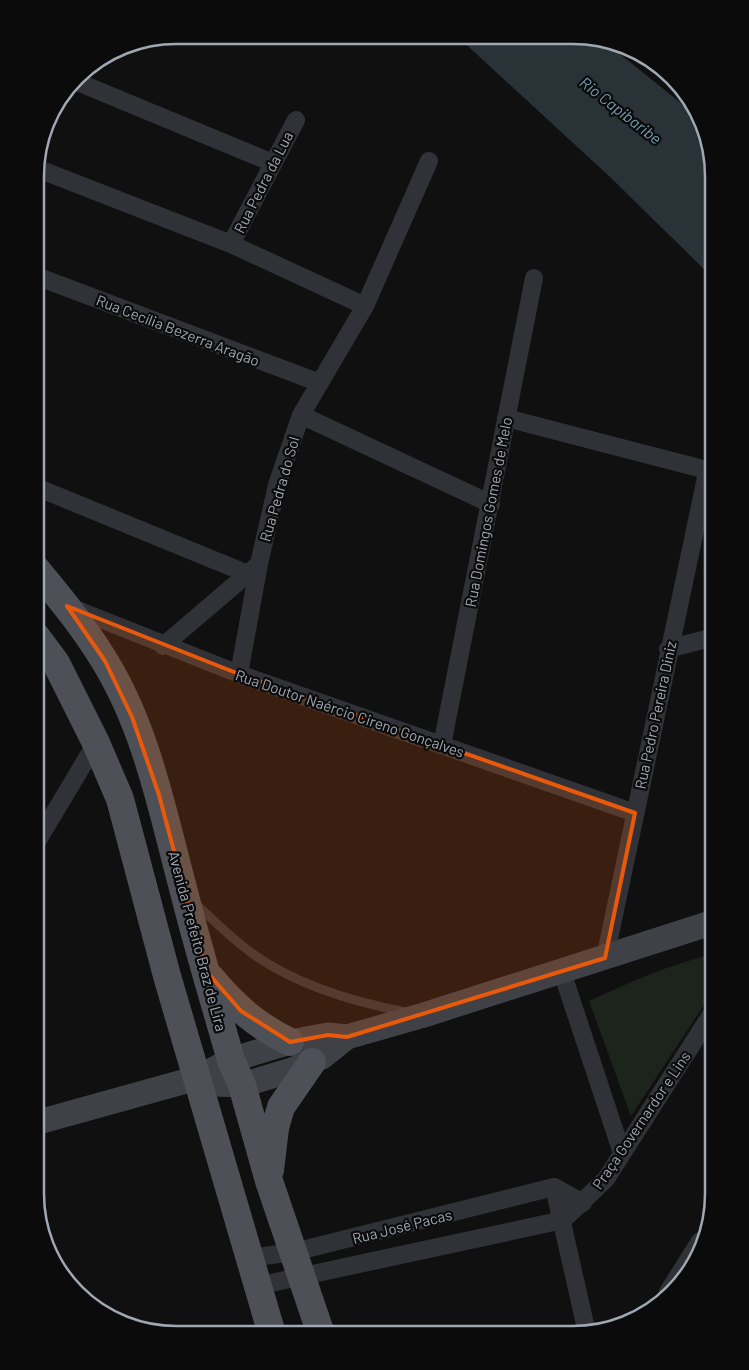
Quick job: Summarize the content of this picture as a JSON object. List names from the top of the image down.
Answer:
{
  "streets": {
    "main road": ["Avenida Prefeito Braz de Lira"],
    "street": [
      "Rua Pedra da Lua",
      "Rua Cecília Bezerra Aragão",
      "Rua Pedra do Sol",
      "Rua Domingos Gomes de Melo",
      "Rua Doutor Naércio Cireno Gonçalves",
      "Rua Pedro Pereira Diniz",
      "Praça Governardor e Lins",
      "Rua José Pacas"
    ]
  },
  "crossings": [
    ["Rua Cecília Bezerra Aragão", "Rua Pedra do Sol"],
    ["Rua Domingos Gomes de Melo", "Rua Doutor Naércio Cireno Gonçalves"],
    ["Rua Domingos Gomes de Melo", "Rua Pedro Pereira Diniz"],
    ["Rua Doutor Naércio Cireno Gonçalves", "Rua Pedro Pereira Diniz"],
    ["Rua Doutor Naércio Cireno Gonçalves", "Avenida Prefeito Braz de Lira"],
    ["Avenida Prefeito Braz de Lira", "Rua José Pacas"],
    ["Praça Governardor e Lins", "Rua José Pacas"]
  ],
  "water": ["Rio Capibaribe"]
}
